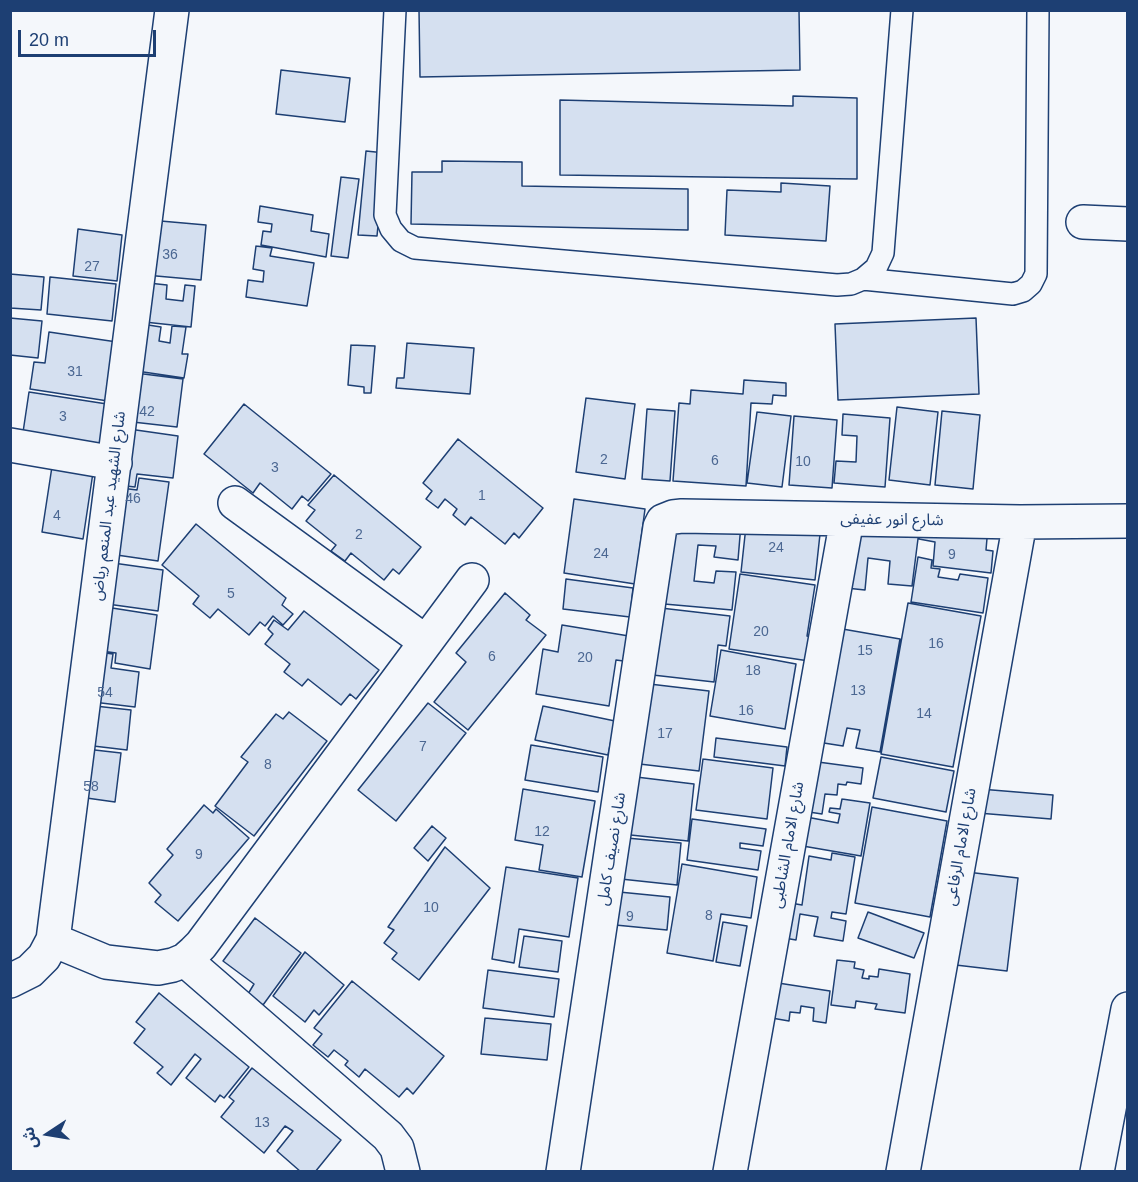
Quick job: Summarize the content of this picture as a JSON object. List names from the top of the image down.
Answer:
{
  "streets": {
    "street": [
      "شارع الشهيد عبد المنعم رياض",
      "شارع انور عفيفى",
      "شارع الامام الشاطبى",
      "شارع الامام الرفاعى",
      "شارع نصيف كامل"
    ]
  },
  "crossings": [
    ["شارع انور عفيفى", "شارع الامام الشاطبى"],
    ["شارع انور عفيفى", "شارع الامام الرفاعى"],
    ["شارع انور عفيفى", "شارع نصيف كامل"]
  ],
  "house_numbers": [
    "36",
    "27",
    "31",
    "42",
    "3",
    "2",
    "6",
    "10",
    "3",
    "1",
    "46",
    "4",
    "2",
    "24",
    "24",
    "9",
    "5",
    "20",
    "16",
    "15",
    "6",
    "20",
    "18",
    "13",
    "54",
    "16",
    "14",
    "17",
    "7",
    "8",
    "58",
    "12",
    "9",
    "10",
    "8",
    "9",
    "13"
  ],
  "scale_bar": "20 m",
  "north": "left"
}
